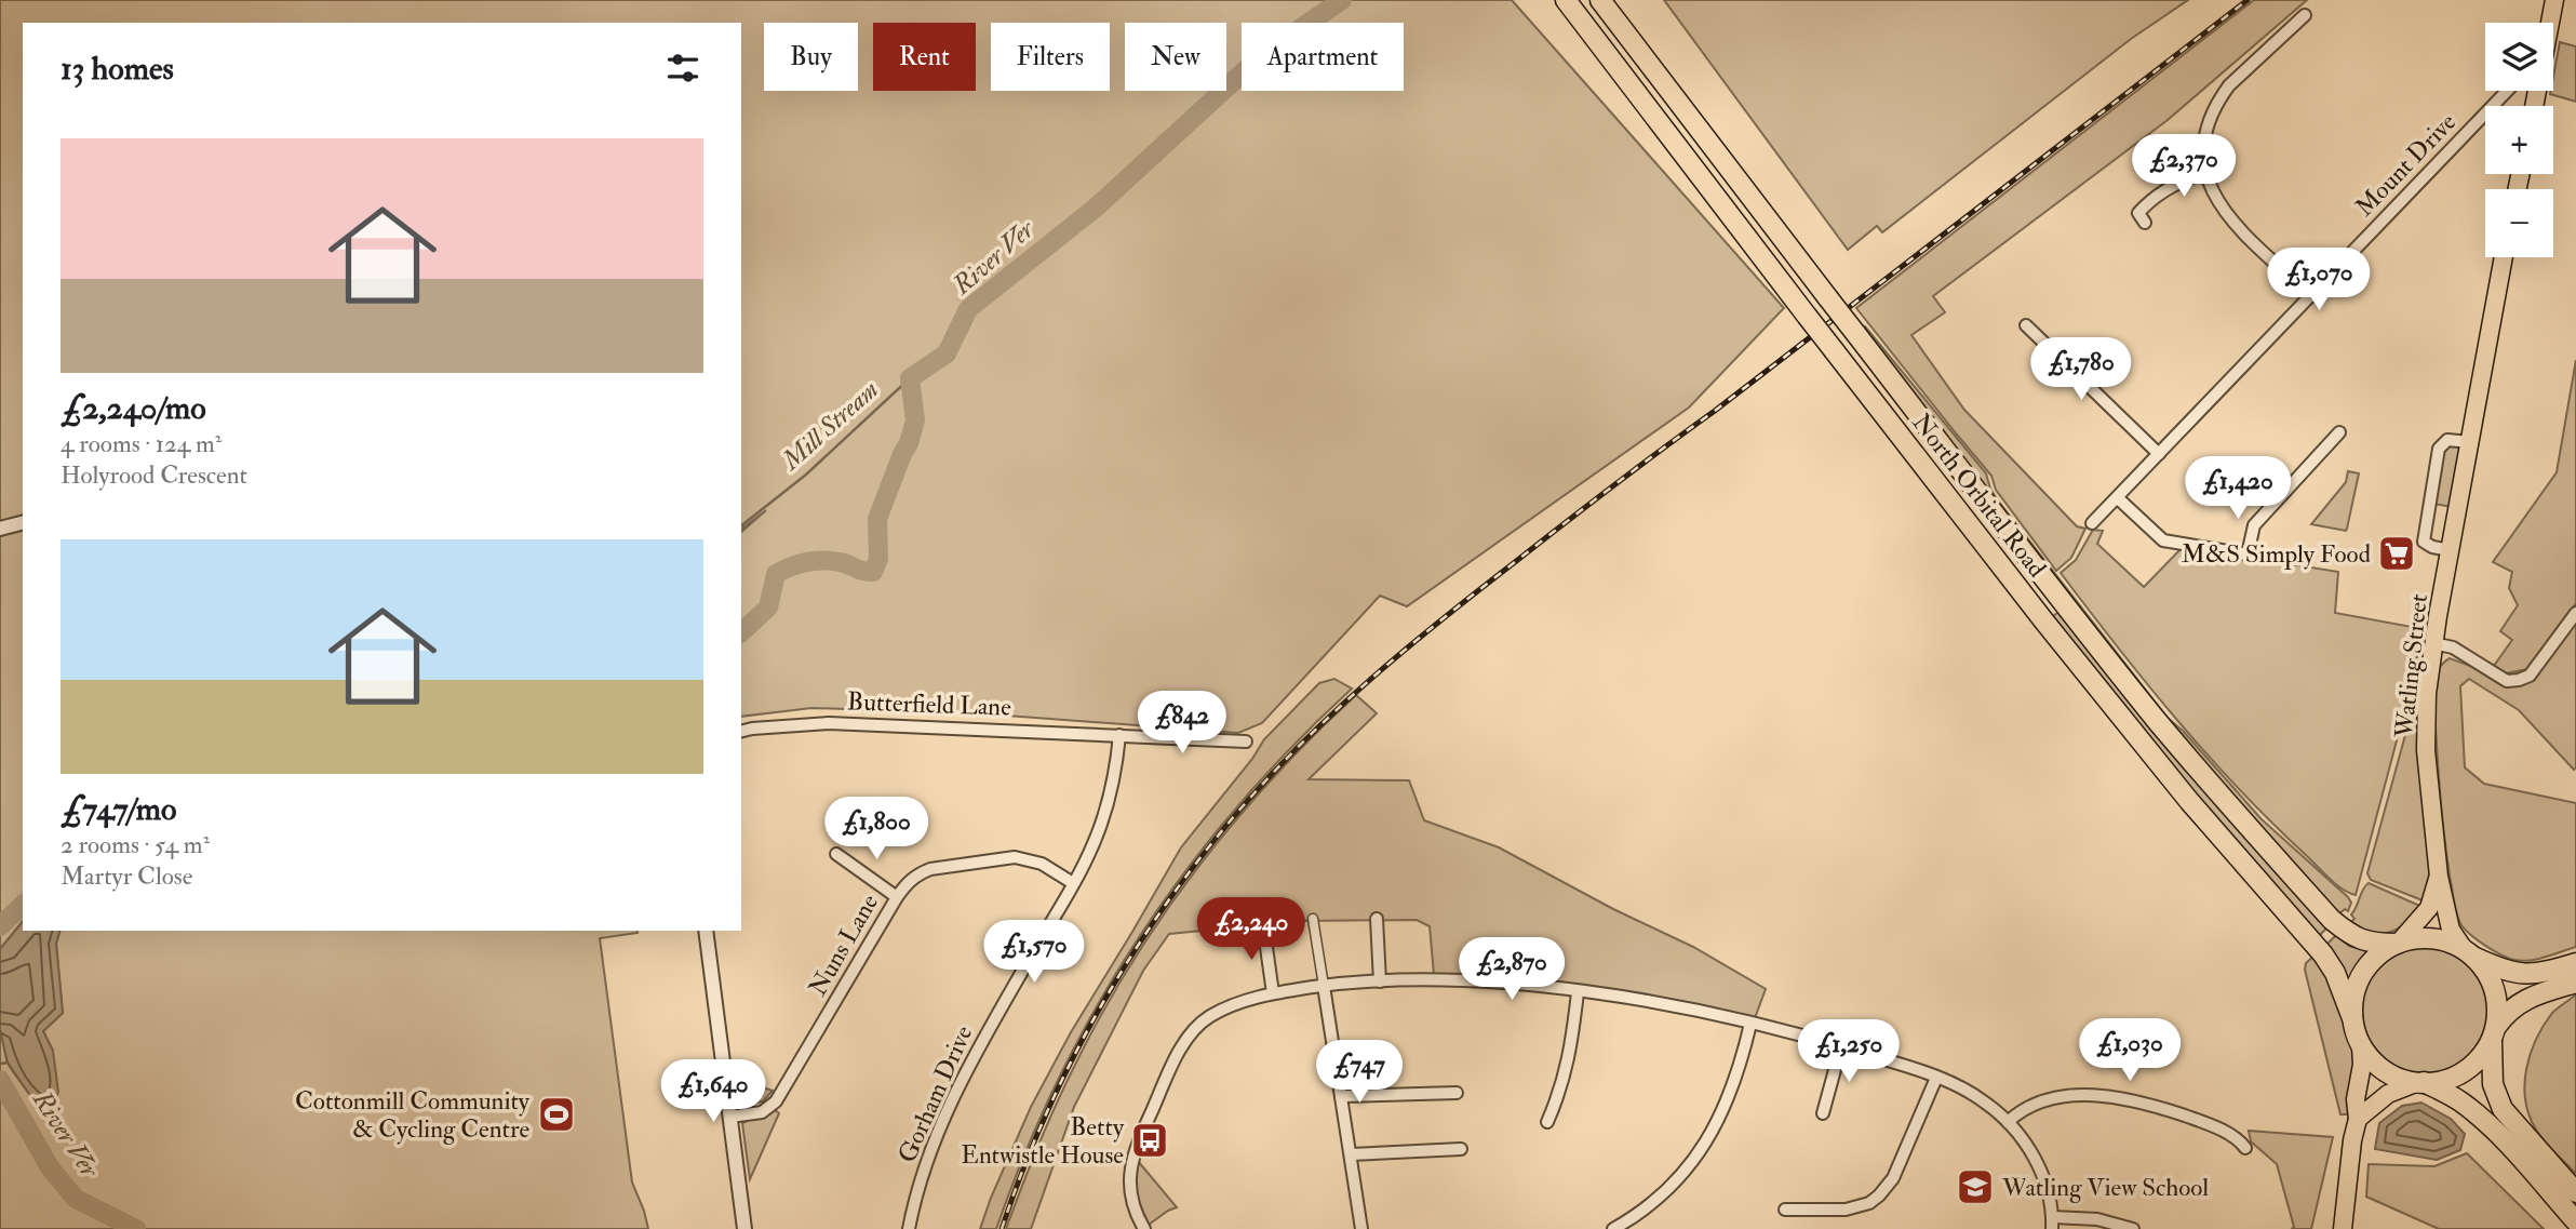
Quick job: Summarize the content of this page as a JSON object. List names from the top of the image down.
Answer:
{
  "streets": {
    "highway": ["North Orbital Road"],
    "main road": ["Watling Street"],
    "street": [
      "Mount Drive",
      "Butterfield Lane",
      "Nuns Lane",
      "Gorham Drive"
    ]
  },
  "crossings": [
    ["North Orbital Road", "Watling Street"],
    ["Butterfield Lane", "Gorham Drive"],
    ["Nuns Lane", "Gorham Drive"]
  ],
  "water": ["River Ver", "Mill Stream"],
  "places": {
    "supermarket": ["M&S Simply Food"],
    "sports": ["Cottonmill Community & Cycling Centre"],
    "bus stop": ["Betty Entwistle House"],
    "school or university": ["Watling View School"]
  },
  "page": {
    "map_buttons": ["+", "−"],
    "chip": [
      "Buy",
      "Rent",
      "Filters",
      "New",
      "Apartment"
    ],
    "heading": "13 homes",
    "list": [
      {
        "name": "£2,240/mo",
        "note": "4 rooms · 124 m² · Holyrood Crescent"
      },
      {
        "name": "£747/mo",
        "note": "2 rooms · 54 m² · Martyr Close"
      }
    ],
    "price": [
      "£2,370",
      "£1,070",
      "£1,780",
      "£1,420",
      "£842",
      "£1,800",
      "£2,240",
      "£1,570",
      "£2,870",
      "£1,030",
      "£1,250",
      "£747",
      "£1,640"
    ]
  }
}
